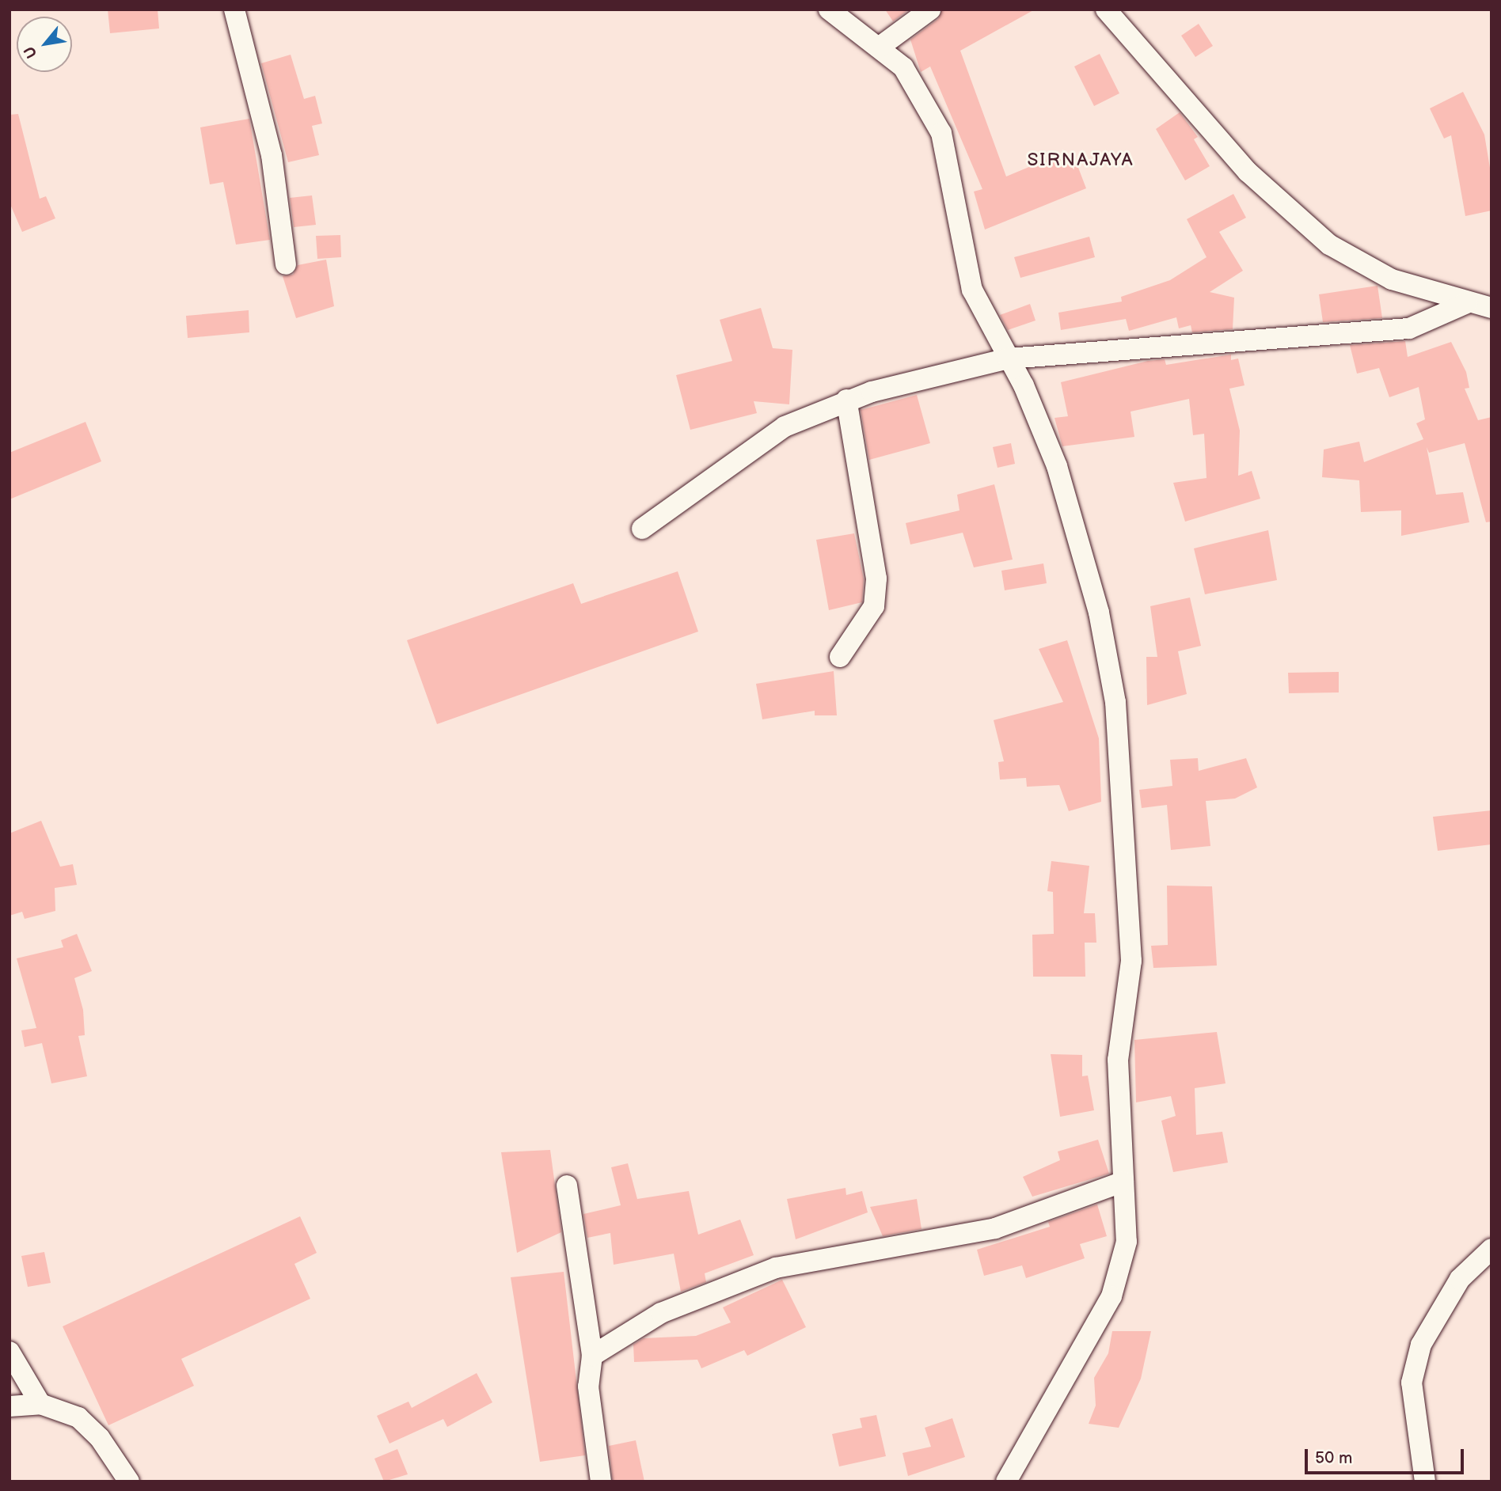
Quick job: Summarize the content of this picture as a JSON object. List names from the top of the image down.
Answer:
{
  "districts": ["SIRNAJAYA"],
  "scale_bar": "50 m",
  "north": "bottom left"
}
